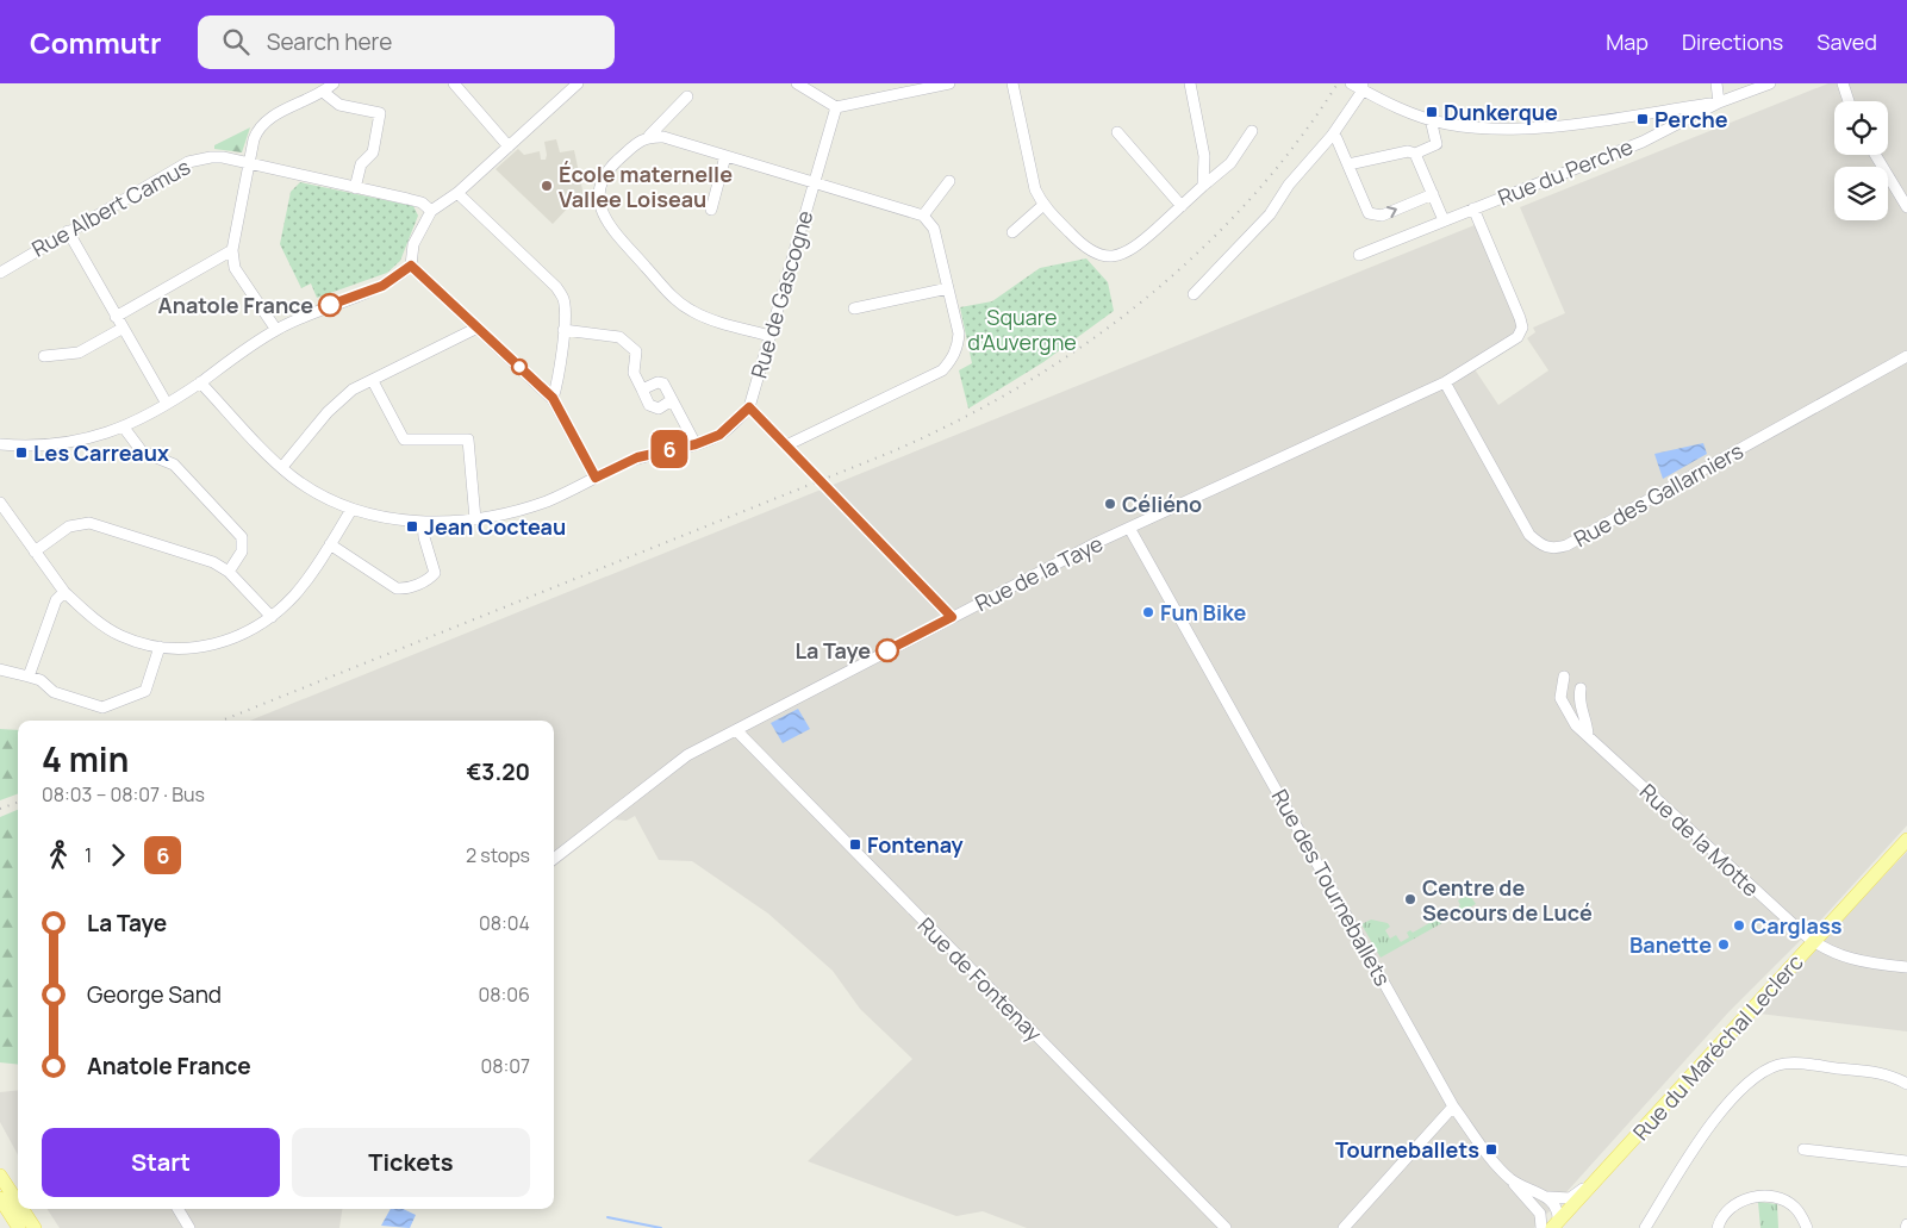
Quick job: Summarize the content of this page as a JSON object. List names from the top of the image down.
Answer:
{
  "streets": {
    "main road": ["Rue du Maréchal Leclerc"],
    "street": [
      "Rue du Perche",
      "Rue Albert Camus",
      "Rue de Gascogne",
      "Rue des Gallarniers",
      "Rue de la Taye",
      "Rue de la Motte",
      "Rue des Tourneballets",
      "Rue de Fontenay"
    ]
  },
  "crossings": [
    ["Rue du Perche", "Rue de la Taye"],
    ["Rue des Gallarniers", "Rue de la Taye"],
    ["Rue de la Taye", "Rue des Tourneballets"],
    ["Rue de la Taye", "Rue de Fontenay"],
    ["Rue de la Motte", "Rue du Maréchal Leclerc"]
  ],
  "parks": ["Square d'Auvergne"],
  "places": {
    "transit": [
      "Dunkerque",
      "Perche",
      "Les Carreaux",
      "Jean Cocteau",
      "Fontenay",
      "Tourneballets"
    ],
    "other": [
      "École maternelle Vallee Loiseau",
      "Anatole France",
      "Céliéno",
      "Fun Bike",
      "La Taye",
      "Centre de Secours de Lucé",
      "Carglass",
      "Banette"
    ]
  },
  "lines": ["bus line 6"],
  "page": {
    "header": "Commutr",
    "search": "Search here",
    "nav": ["Map", "Directions", "Saved"],
    "on_map": "6",
    "heading": ["4 min", "08:03 – 08:07 · Bus", "€3.20"],
    "legs": ["1", "6", "2 stops"],
    "list": [
      {
        "name": "La Taye",
        "value": "08:04"
      },
      {
        "name": "George Sand",
        "value": "08:06"
      },
      {
        "name": "Anatole France",
        "value": "08:07"
      }
    ],
    "buttons": ["Start", "Tickets"]
  }
}
